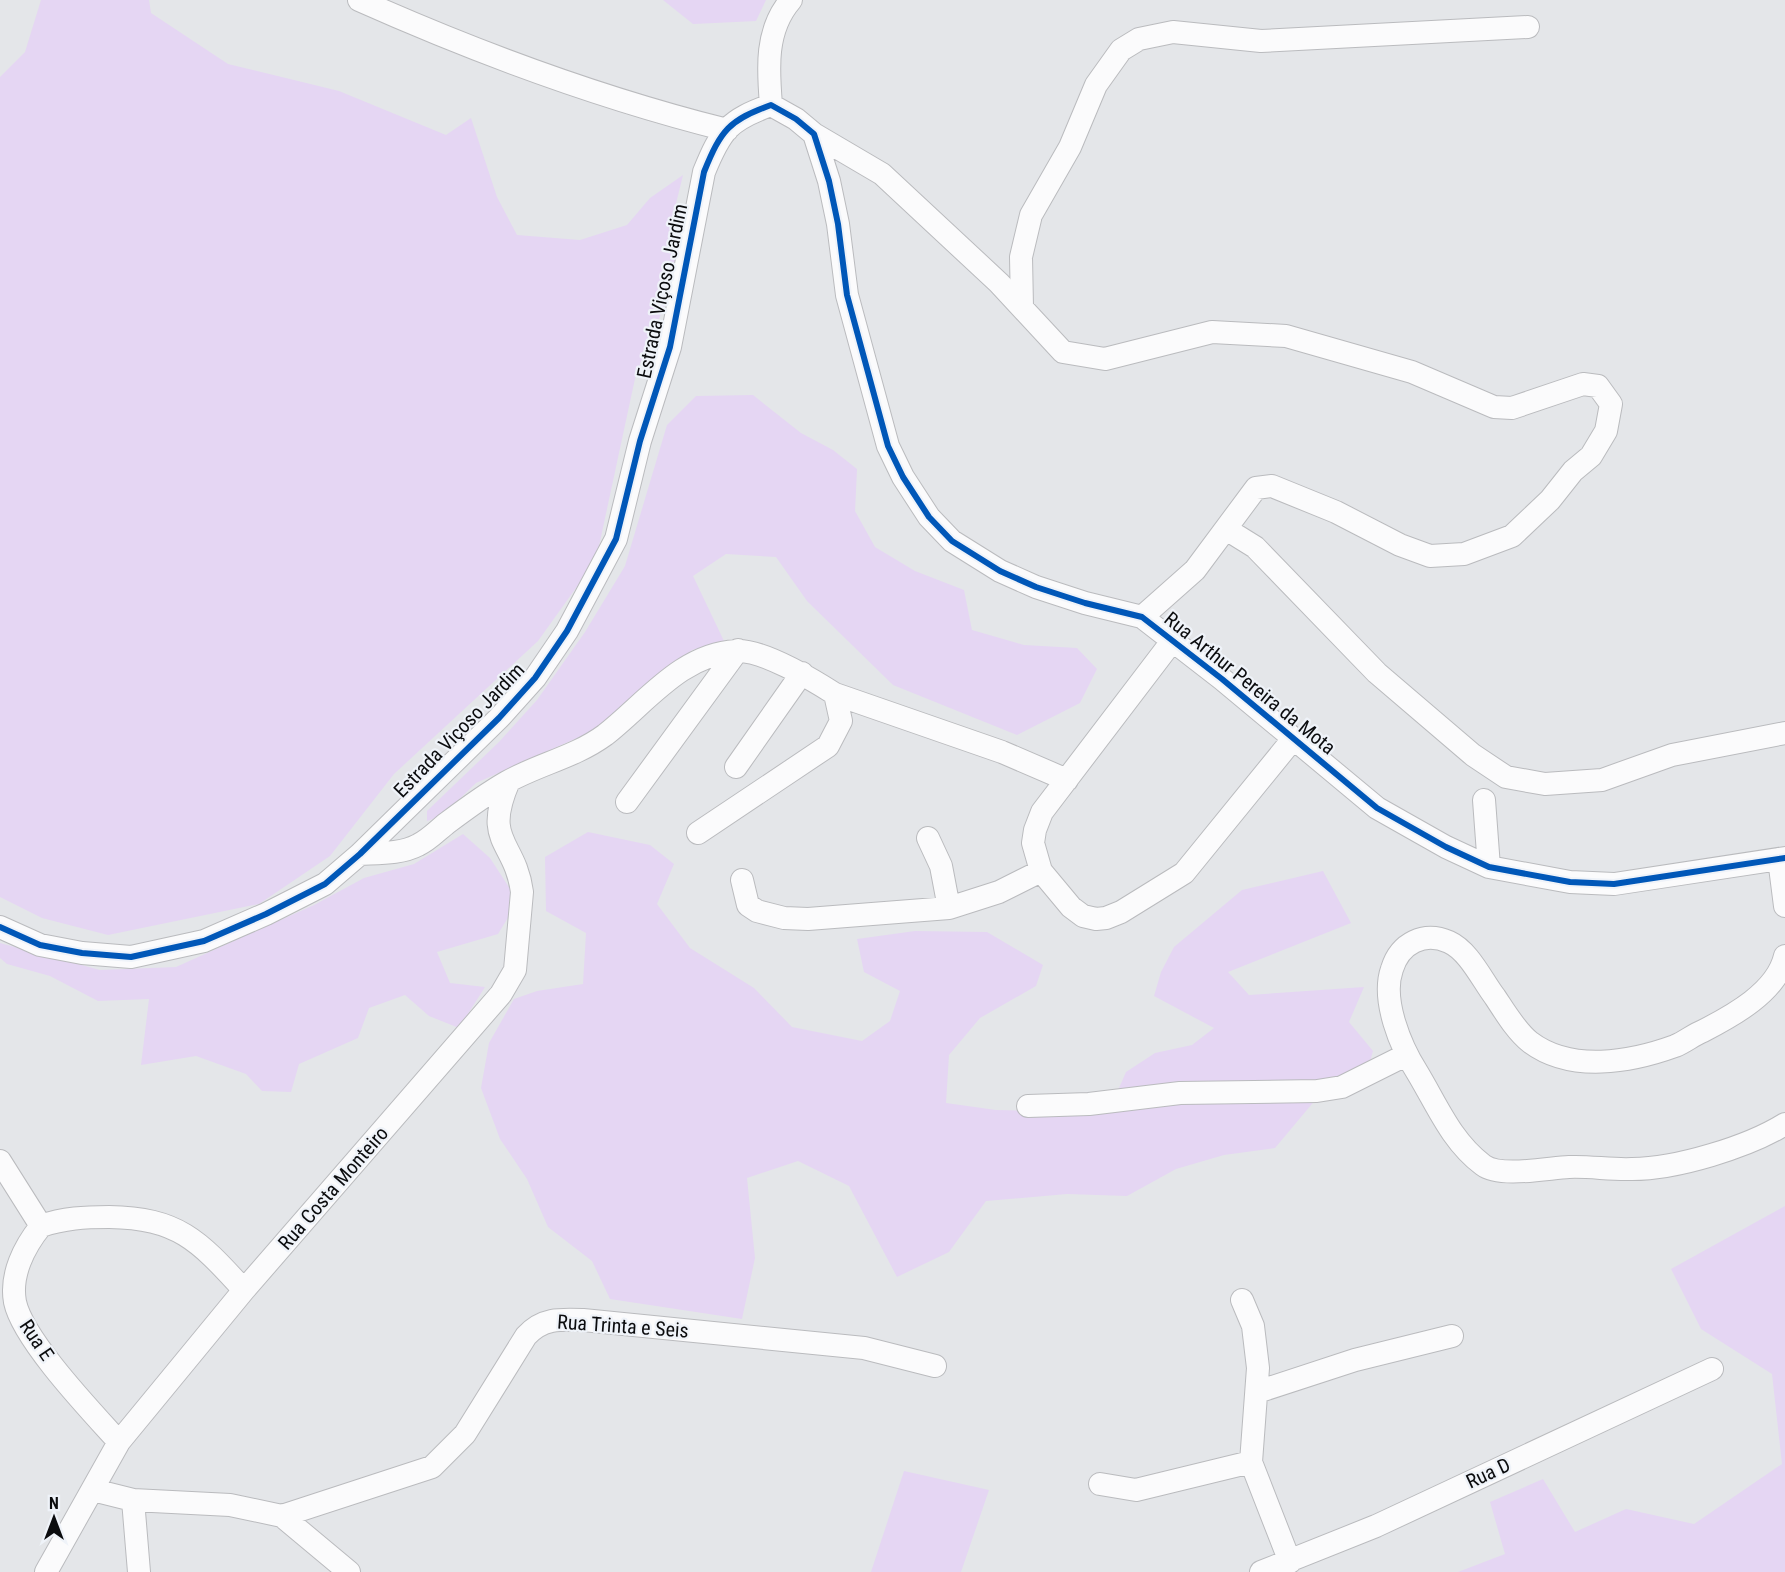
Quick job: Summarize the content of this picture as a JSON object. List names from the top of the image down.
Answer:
{
  "streets": {
    "street": [
      "Estrada Viçoso Jardim",
      "Rua Arthur Pereira da Mota",
      "Rua Costa Monteiro",
      "Rua Trinta e Seis",
      "Rua E",
      "Rua D"
    ]
  },
  "crossings": [
    ["Rua Costa Monteiro", "Rua E"]
  ],
  "north": "top"
}
